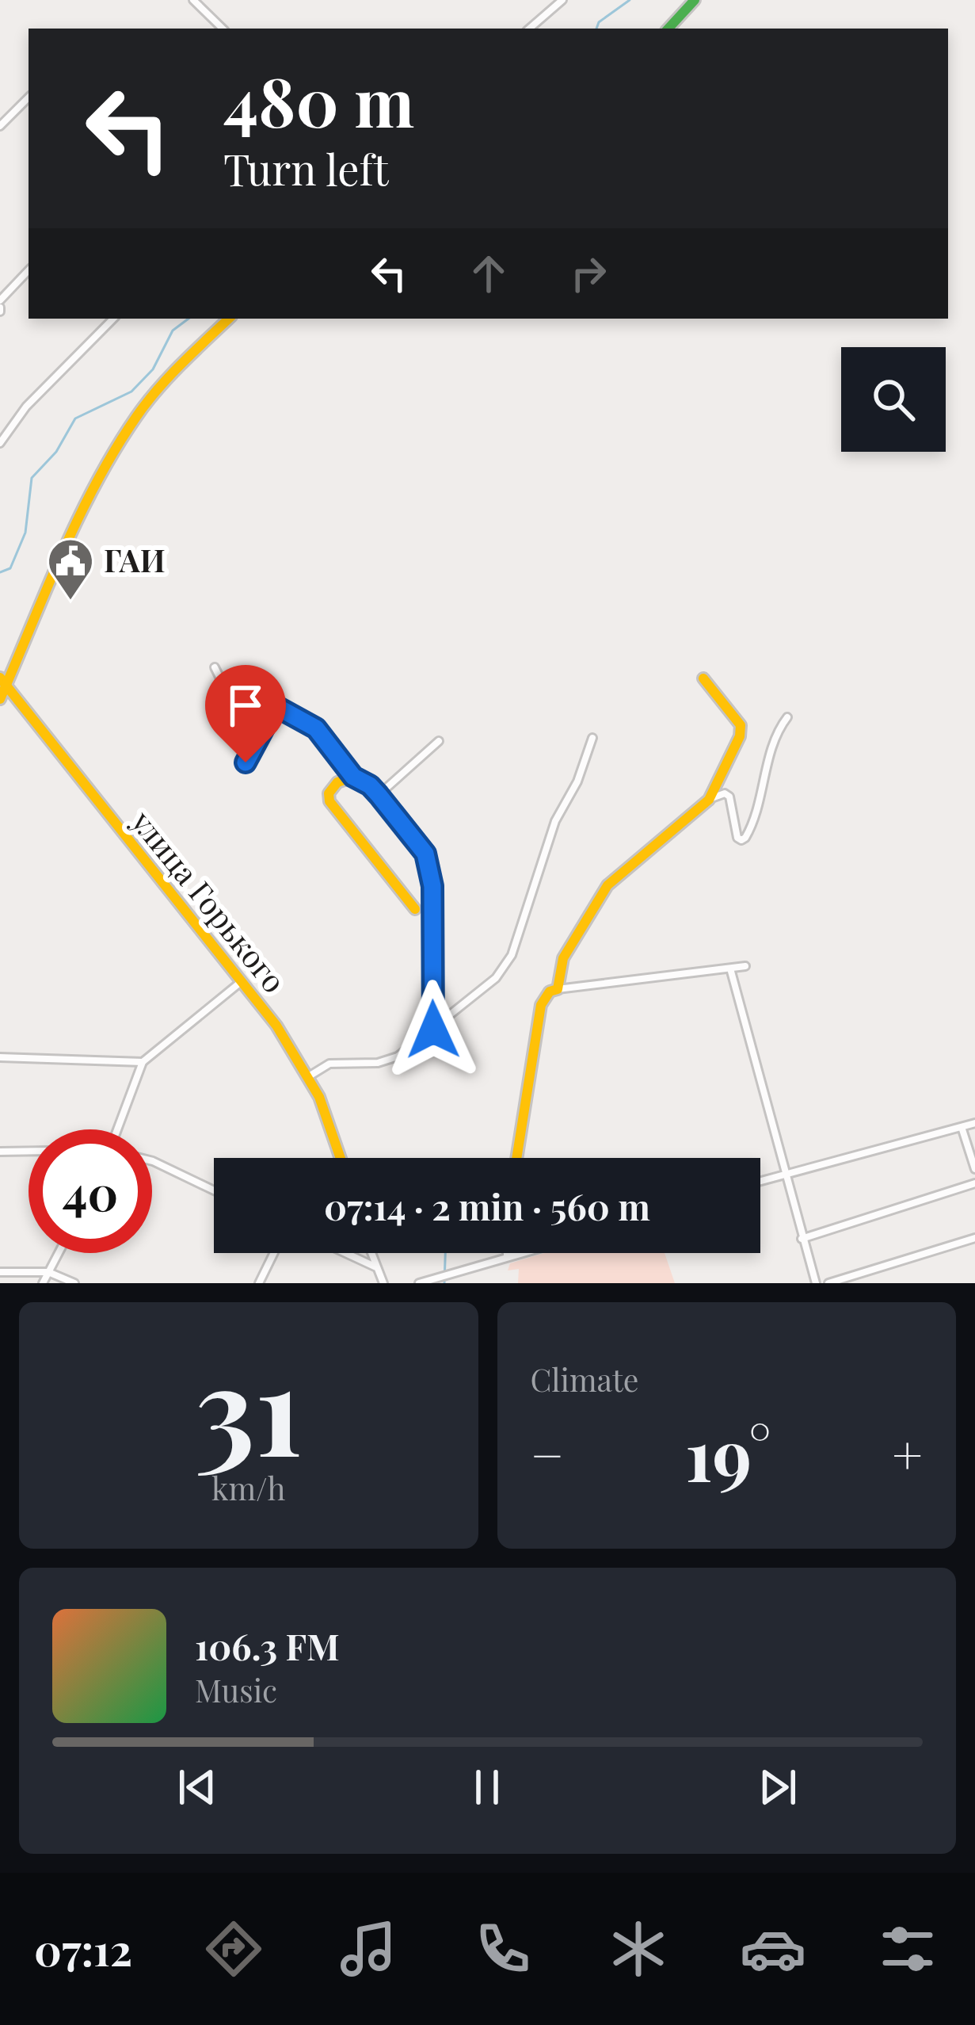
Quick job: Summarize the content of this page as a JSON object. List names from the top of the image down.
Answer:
{
  "streets": {
    "street": ["улица Горького"]
  },
  "places": {
    "public building": ["ГАИ"]
  },
  "page": {
    "turn": ["480 m", "Turn left"],
    "limit": "40",
    "trip": "07:14 · 2 min · 560 m",
    "tile": [
      ["31", "km/h"],
      "Climate"
    ],
    "heat": ["−", "19°", "+"],
    "song": ["106.3 FM", "Music"],
    "tabs": "07:12"
  }
}
